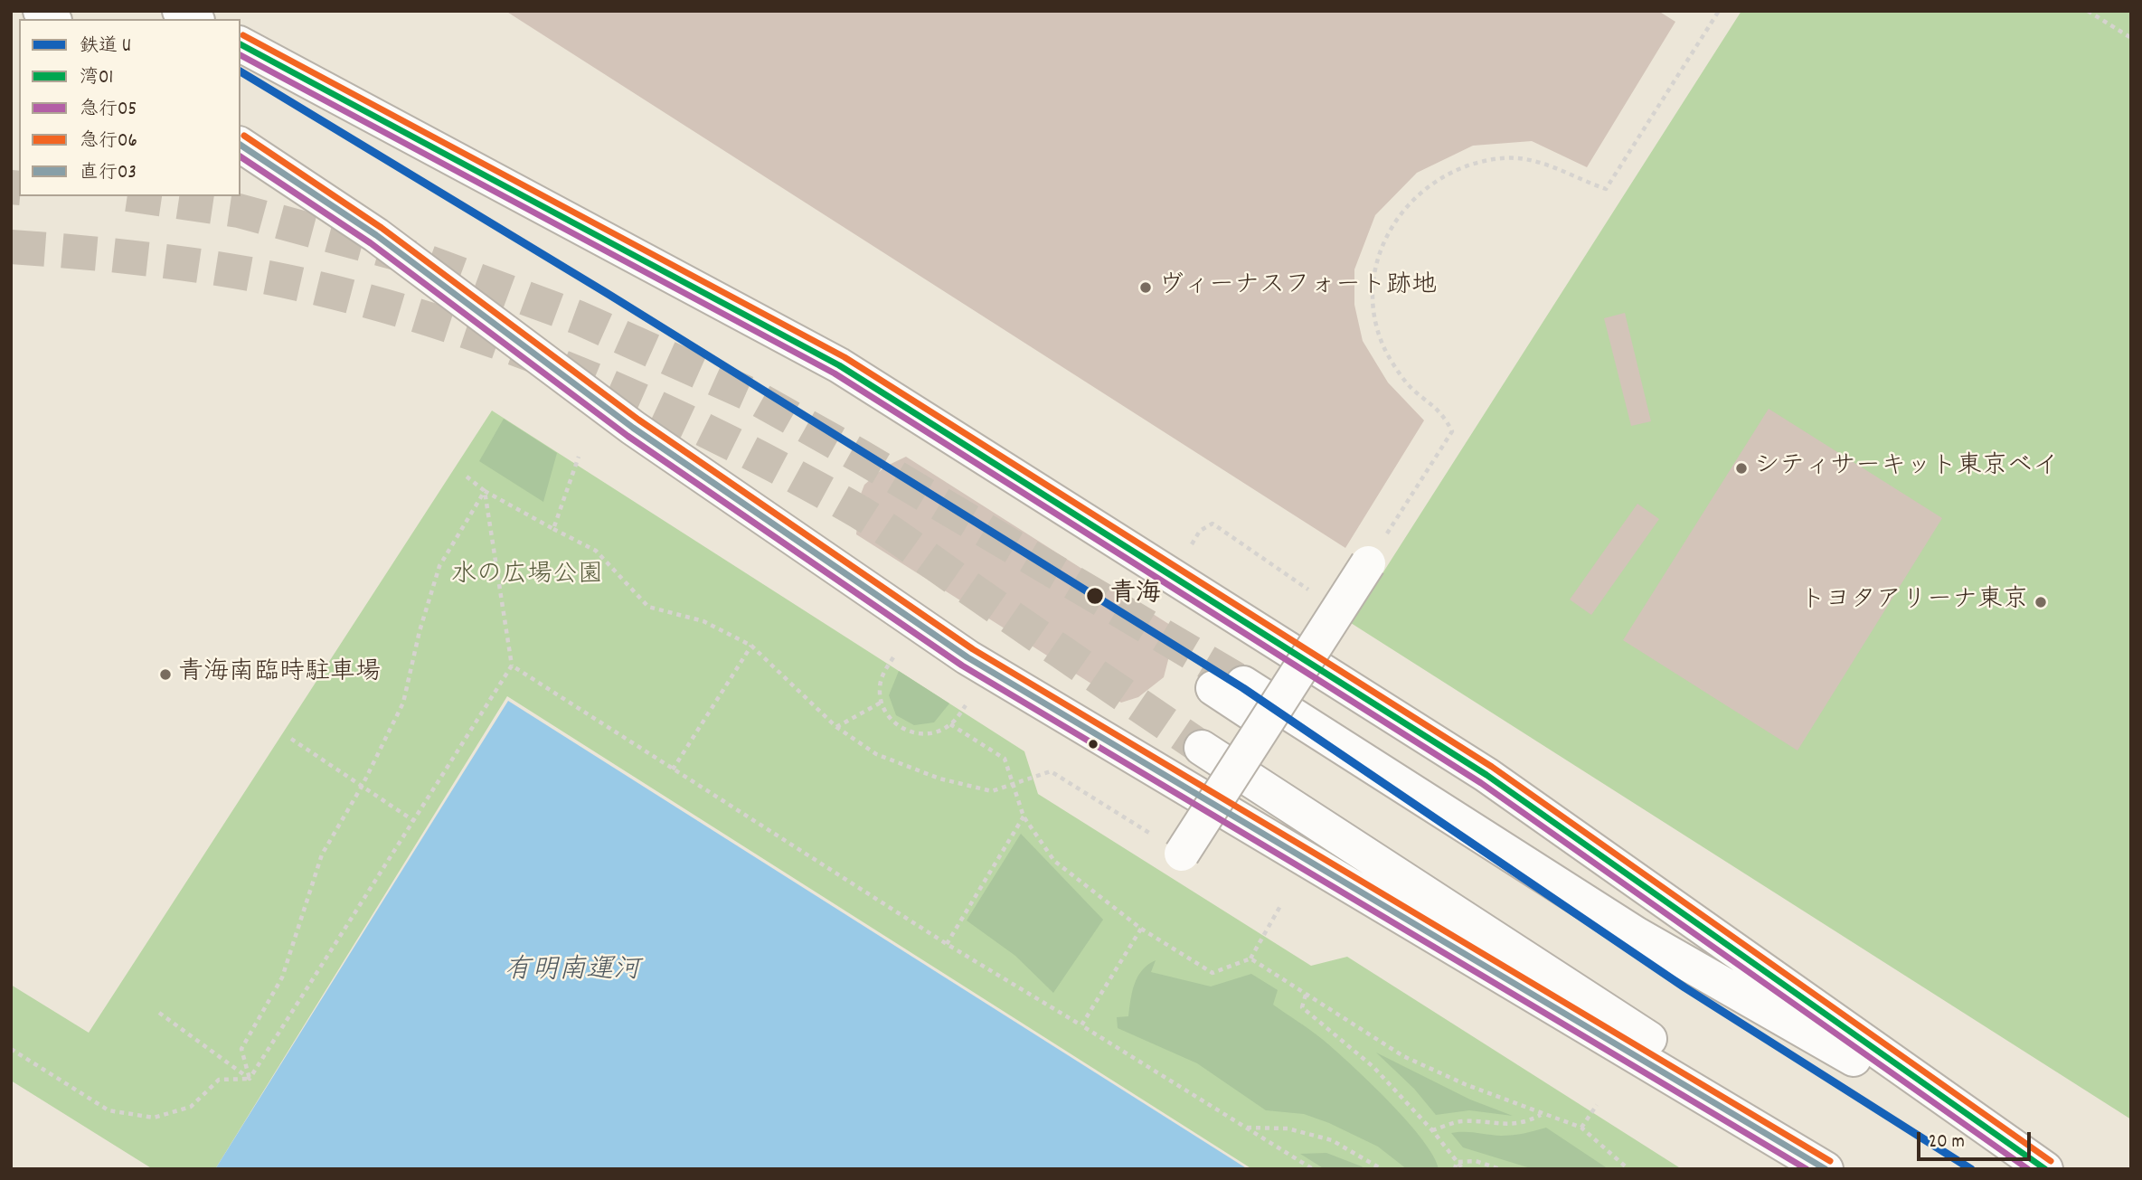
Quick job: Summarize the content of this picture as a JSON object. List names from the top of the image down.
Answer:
{
  "water": ["有明南運河"],
  "parks": ["水の広場公園"],
  "places": [
    "ヴィーナスフォート跡地",
    "シティサーキット東京ベイ",
    "青海",
    "トヨタアリーナ東京",
    "青海南臨時駐車場"
  ],
  "lines": [
    "transit line 急行06",
    "transit line 湾01",
    "transit line 急行05",
    "rail line U",
    "transit line 直行03"
  ],
  "legend": [
    "鉄道 U",
    "湾01",
    "急行05",
    "急行06",
    "直行03"
  ],
  "scale_bar": "20 m"
}
